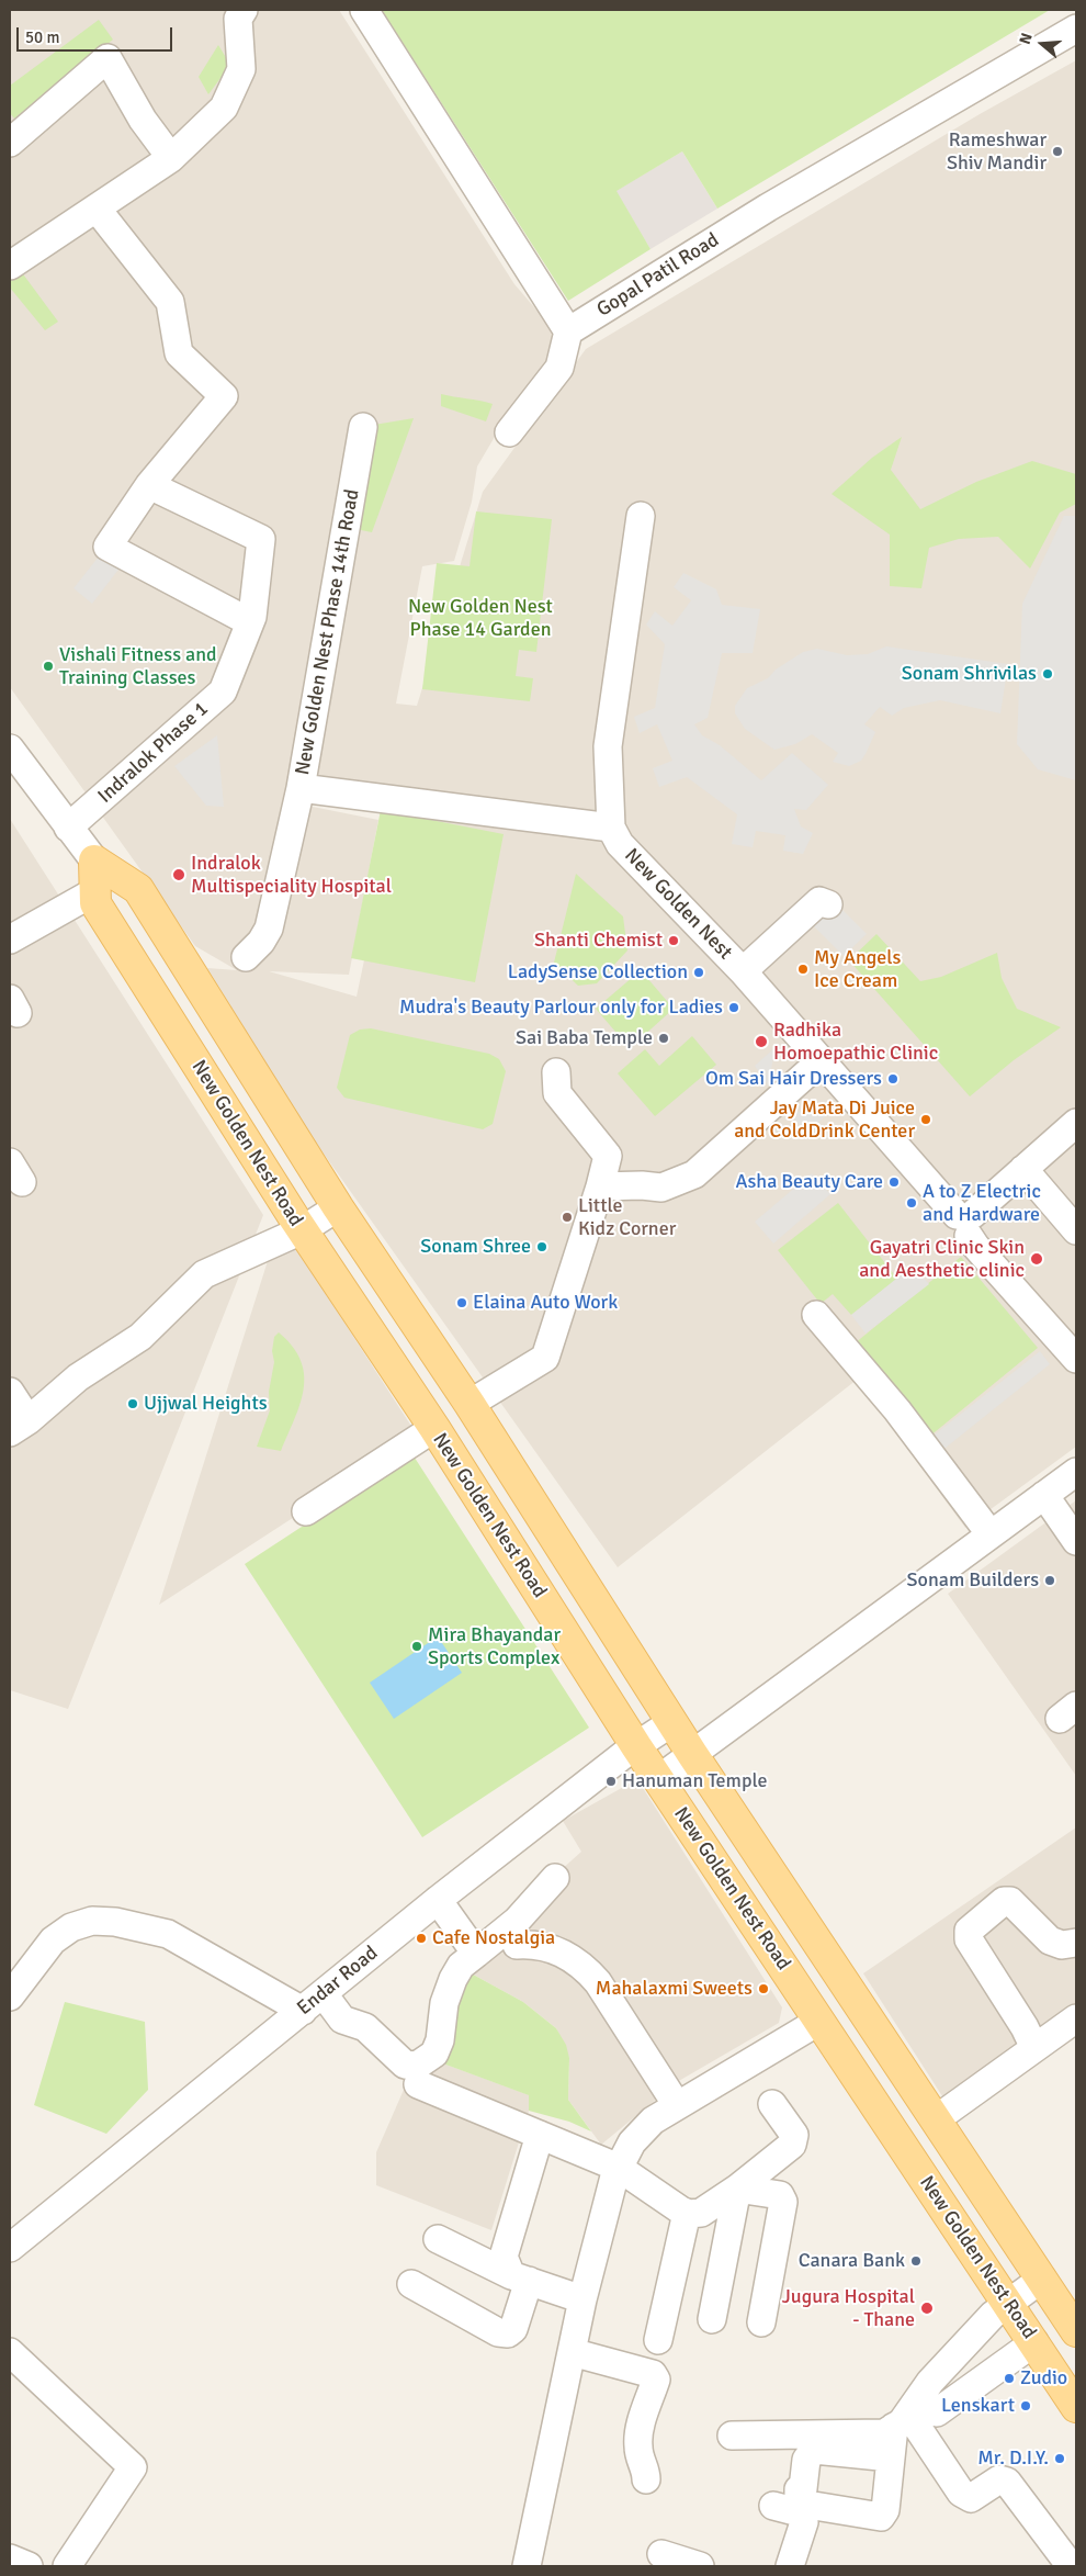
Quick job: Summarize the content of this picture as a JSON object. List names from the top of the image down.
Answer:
{
  "streets": {
    "main road": ["New Golden Nest Road"],
    "street": [
      "Gopal Patil Road",
      "New Golden Nest Phase 14th Road",
      "Indralok Phase 1",
      "New Golden Nest",
      "Endar Road"
    ]
  },
  "crossings": [
    ["New Golden Nest Phase 14th Road", "New Golden Nest"],
    ["New Golden Nest Road", "Endar Road"]
  ],
  "parks": ["New Golden Nest Phase 14 Garden"],
  "places": [
    "Rameshwar Shiv Mandir",
    "Vishali Fitness and Training Classes",
    "Sonam Shrivilas",
    "Indralok Multispeciality Hospital",
    "Shanti Chemist",
    "My Angels Ice Cream",
    "LadySense Collection",
    "Mudra's Beauty Parlour only for Ladies",
    "Sai Baba Temple",
    "Radhika Homoepathic Clinic",
    "Om Sai Hair Dressers",
    "Jay Mata Di Juice and ColdDrink Center",
    "Asha Beauty Care",
    "A to Z Electric and Hardware",
    "Little Kidz Corner",
    "Sonam Shree",
    "Gayatri Clinic Skin and Aesthetic clinic",
    "Elaina Auto Work",
    "Ujjwal Heights",
    "Sonam Builders",
    "Mira Bhayandar Sports Complex",
    "Hanuman Temple",
    "Cafe Nostalgia",
    "Mahalaxmi Sweets",
    "Canara Bank",
    "Jugura Hospital - Thane",
    "Zudio",
    "Lenskart",
    "Mr. D.I.Y."
  ],
  "scale_bar": "50 m",
  "north": "left"
}
